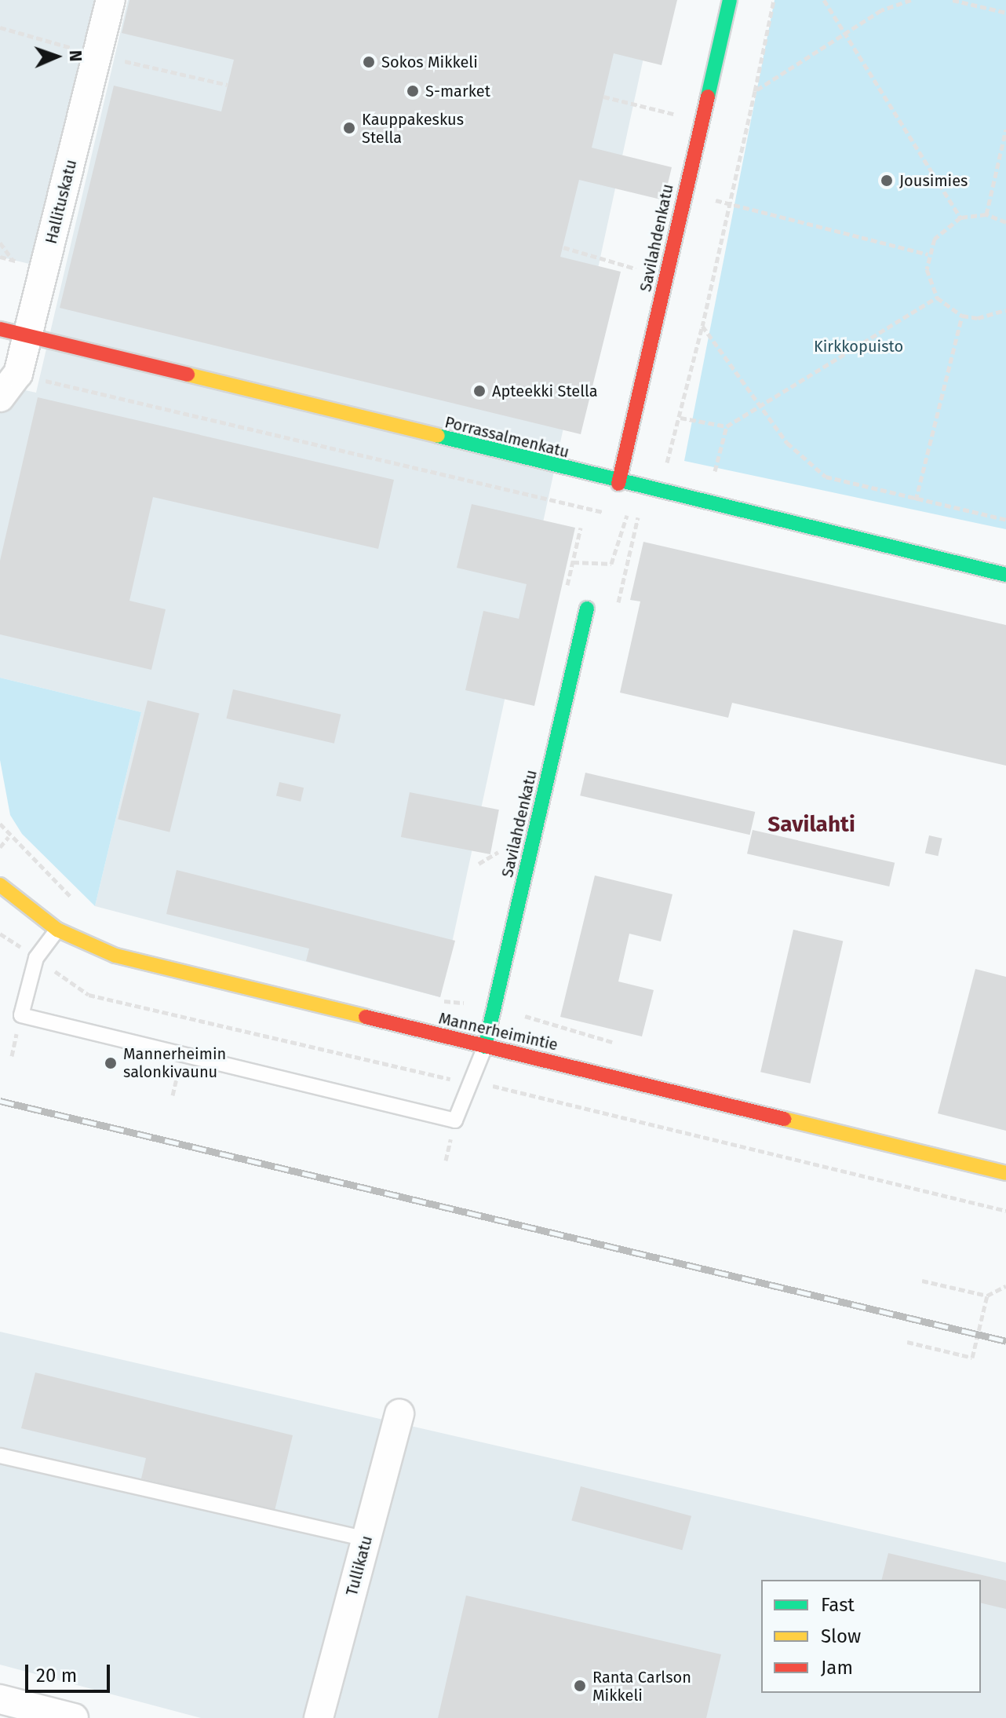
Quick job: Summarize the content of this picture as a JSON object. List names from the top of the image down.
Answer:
{
  "streets": {
    "street": [
      "Hallituskatu",
      "Savilahdenkatu",
      "Porrassalmenkatu",
      "Mannerheimintie",
      "Tullikatu"
    ]
  },
  "crossings": [
    ["Hallituskatu", "Porrassalmenkatu"],
    ["Savilahdenkatu", "Porrassalmenkatu"],
    ["Savilahdenkatu", "Mannerheimintie"]
  ],
  "districts": ["Savilahti"],
  "parks": ["Kirkkopuisto"],
  "places": [
    "Sokos Mikkeli",
    "S-market",
    "Kauppakeskus Stella",
    "Jousimies",
    "Apteekki Stella",
    "Mannerheimin salonkivaunu",
    "Ranta Carlson Mikkeli"
  ],
  "legend": ["Fast", "Slow", "Jam"],
  "scale_bar": "20 m",
  "north": "right"
}
